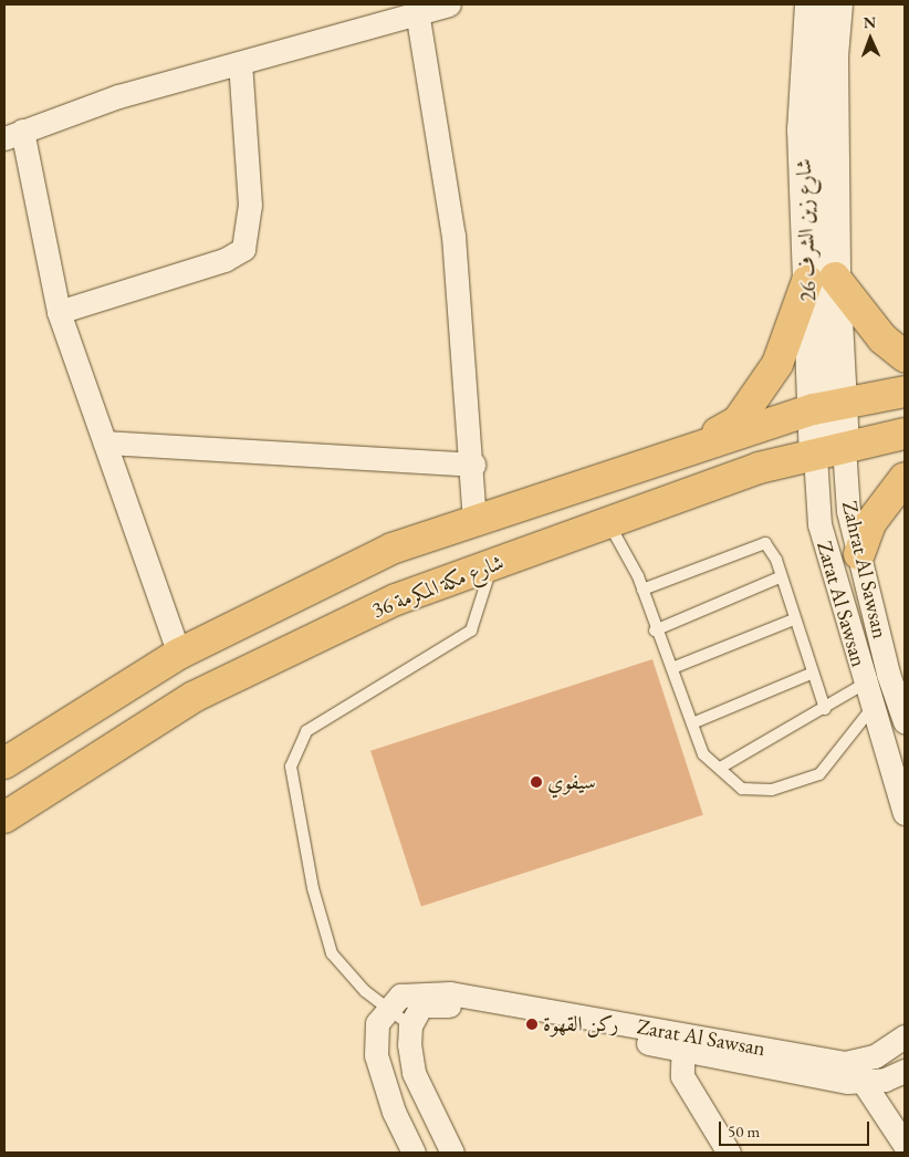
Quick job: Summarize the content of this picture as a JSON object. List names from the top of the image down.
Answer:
{
  "streets": {
    "main road": ["شارع زين الشرف 26", "شارع مكة المكرمة 36"],
    "street": ["Zahrat Al Sawsan", "Zarat Al Sawsan"]
  },
  "crossings": [
    ["شارع زين الشرف 26", "Zahrat Al Sawsan"],
    ["شارع زين الشرف 26", "شارع مكة المكرمة 36"],
    ["شارع زين الشرف 26", "Zarat Al Sawsan"],
    ["Zahrat Al Sawsan", "شارع مكة المكرمة 36"],
    ["شارع مكة المكرمة 36", "Zarat Al Sawsan"]
  ],
  "places": ["سيفوي", "ركن القهوة"],
  "scale_bar": "50 m",
  "north": "top"
}
